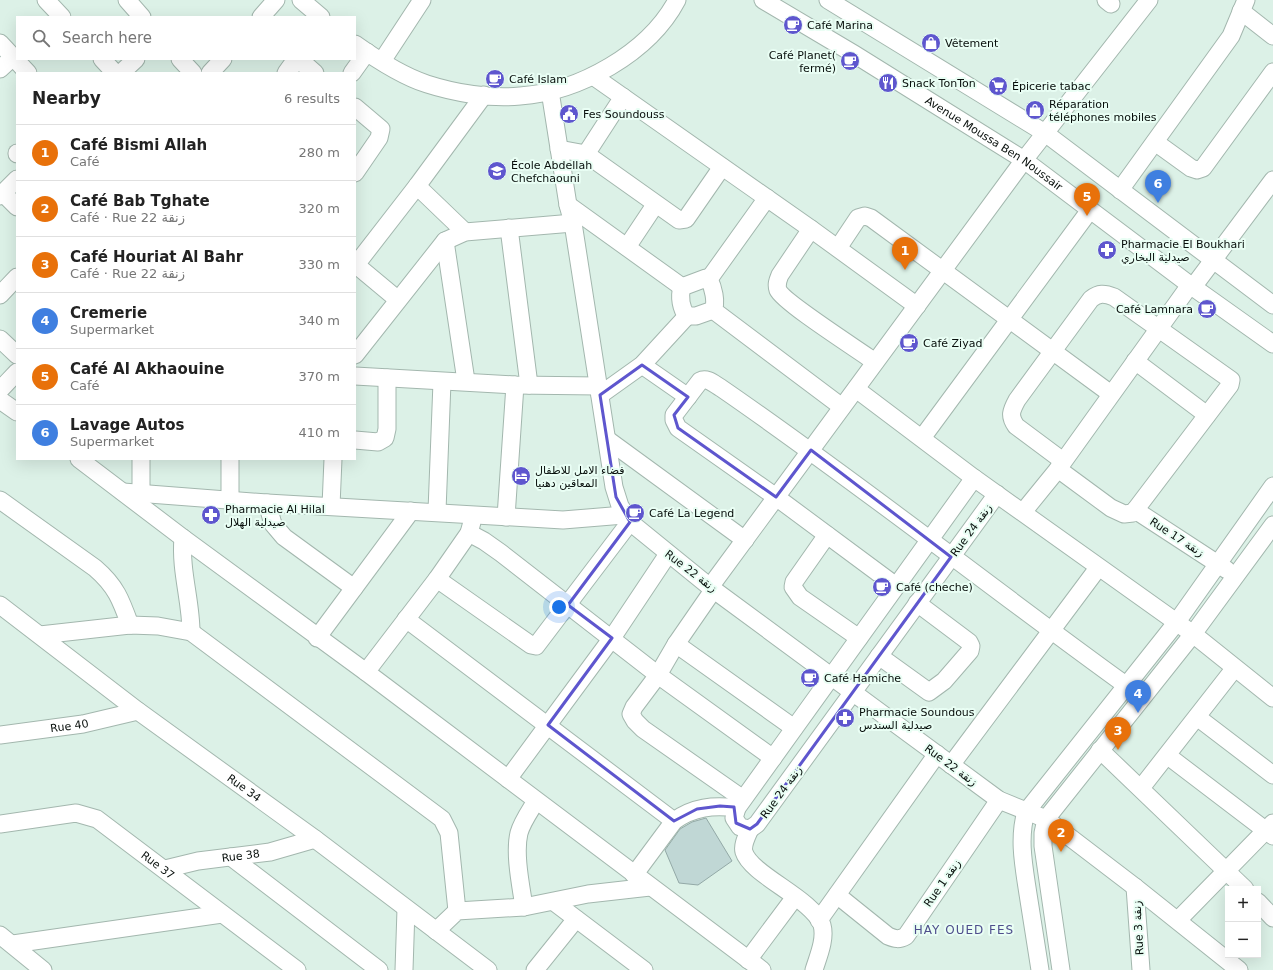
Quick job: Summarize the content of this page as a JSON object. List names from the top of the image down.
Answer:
{
  "streets": {
    "street": [
      "Avenue Moussa Ben Noussair",
      "Rue 24 زنقة",
      "Rue 17 زنقة",
      "Rue 22 زنقة",
      "Rue 40",
      "Rue 34",
      "Rue 38",
      "Rue 37",
      "Rue 1 زنقة",
      "Rue 3 زنقة"
    ]
  },
  "crossings": [
    ["Rue 24 زنقة", "Rue 22 زنقة"],
    ["Rue 22 زنقة", "Rue 1 زنقة"],
    ["Rue 22 زنقة", "Rue 3 زنقة"],
    ["Rue 40", "Rue 34"],
    ["Rue 34", "Rue 38"],
    ["Rue 38", "Rue 37"]
  ],
  "districts": ["HAY OUED FES"],
  "places": {
    "cafe": [
      "Café Marina",
      "Café Planet( fermé)",
      "Café Islam",
      "Café Lamnara",
      "Café Ziyad",
      "Café La Legend",
      "Café (cheche)",
      "Café Hamiche"
    ],
    "shop": ["Vêtement", "Réparation téléphones mobiles"],
    "restaurant": ["Snack TonTon"],
    "supermarket": ["Épicerie tabac"],
    "public building": ["Fes Soundouss"],
    "school or university": ["École Abdellah Chefchaouni"],
    "pharmacy": ["Pharmacie El Boukhari صيدلية البخاري", "Pharmacie Al Hilal صيدلية الهلال", "Pharmacie Soundous صيدلية السندس"],
    "hotel": ["فضاء الامل للاطفال المعاقين دهنيا"]
  },
  "page": {
    "search": "Search here",
    "heading": ["Nearby", "6 results"],
    "list": [
      {
        "mark": "1",
        "name": "Café Bismi Allah",
        "note": "Café",
        "value": "280 m"
      },
      {
        "mark": "2",
        "name": "Café Bab Tghate",
        "note": "Café · Rue 22 زنقة",
        "value": "320 m"
      },
      {
        "mark": "3",
        "name": "Café Houriat Al Bahr",
        "note": "Café · Rue 22 زنقة",
        "value": "330 m"
      },
      {
        "mark": "4",
        "name": "Cremerie",
        "note": "Supermarket",
        "value": "340 m"
      },
      {
        "mark": "5",
        "name": "Café Al Akhaouine",
        "note": "Café",
        "value": "370 m"
      },
      {
        "mark": "6",
        "name": "Lavage Autos",
        "note": "Supermarket",
        "value": "410 m"
      }
    ],
    "pins": [
      "6",
      "5",
      "1",
      "4",
      "3",
      "2"
    ],
    "map_buttons": ["+", "−"]
  }
}
